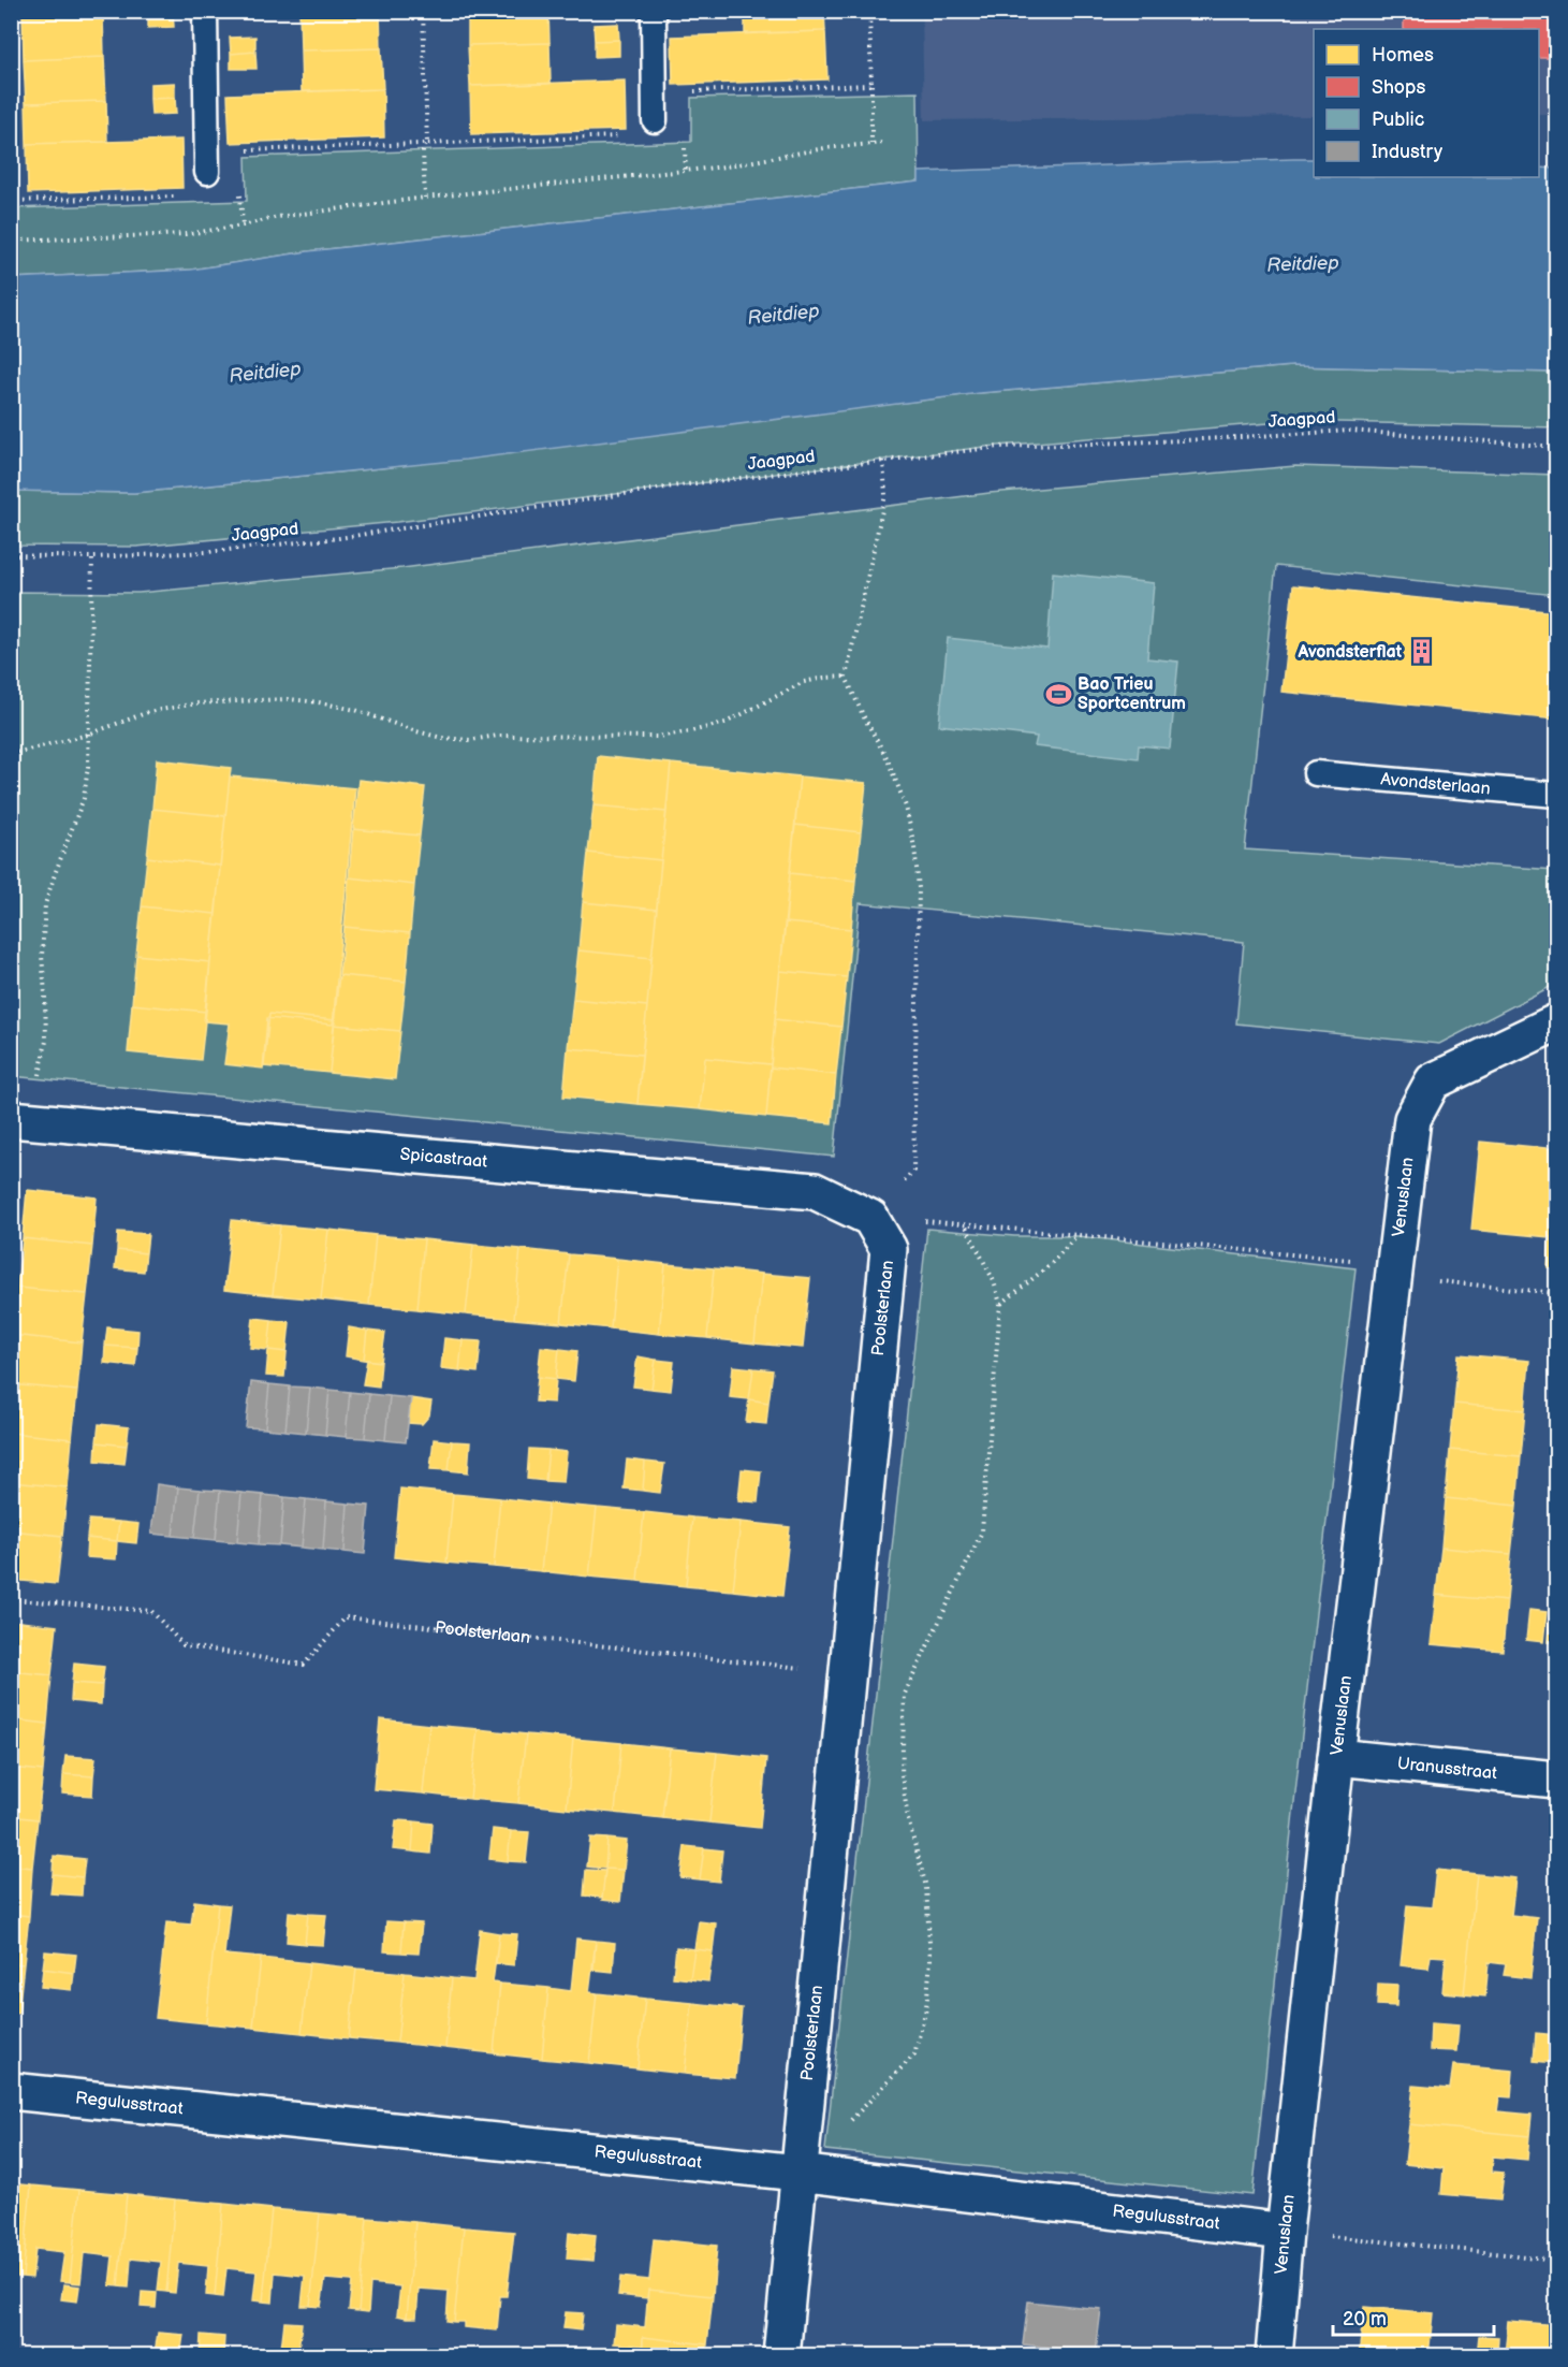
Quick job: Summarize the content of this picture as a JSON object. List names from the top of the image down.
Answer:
{
  "streets": {
    "street": [
      "Spicastraat",
      "Venuslaan",
      "Poolsterlaan",
      "Uranusstraat",
      "Regulusstraat"
    ],
    "lane": ["Avondsterlaan"],
    "path": ["Jaagpad"]
  },
  "crossings": [
    ["Spicastraat", "Poolsterlaan"],
    ["Venuslaan", "Uranusstraat"],
    ["Venuslaan", "Regulusstraat"],
    ["Poolsterlaan", "Regulusstraat"]
  ],
  "water": ["Reitdiep"],
  "places": {
    "building": ["Avondsterflat"],
    "sports": ["Bao Trieu Sportcentrum"]
  },
  "legend": [
    "Homes",
    "Shops",
    "Public",
    "Industry"
  ],
  "scale_bar": "20 m"
}
